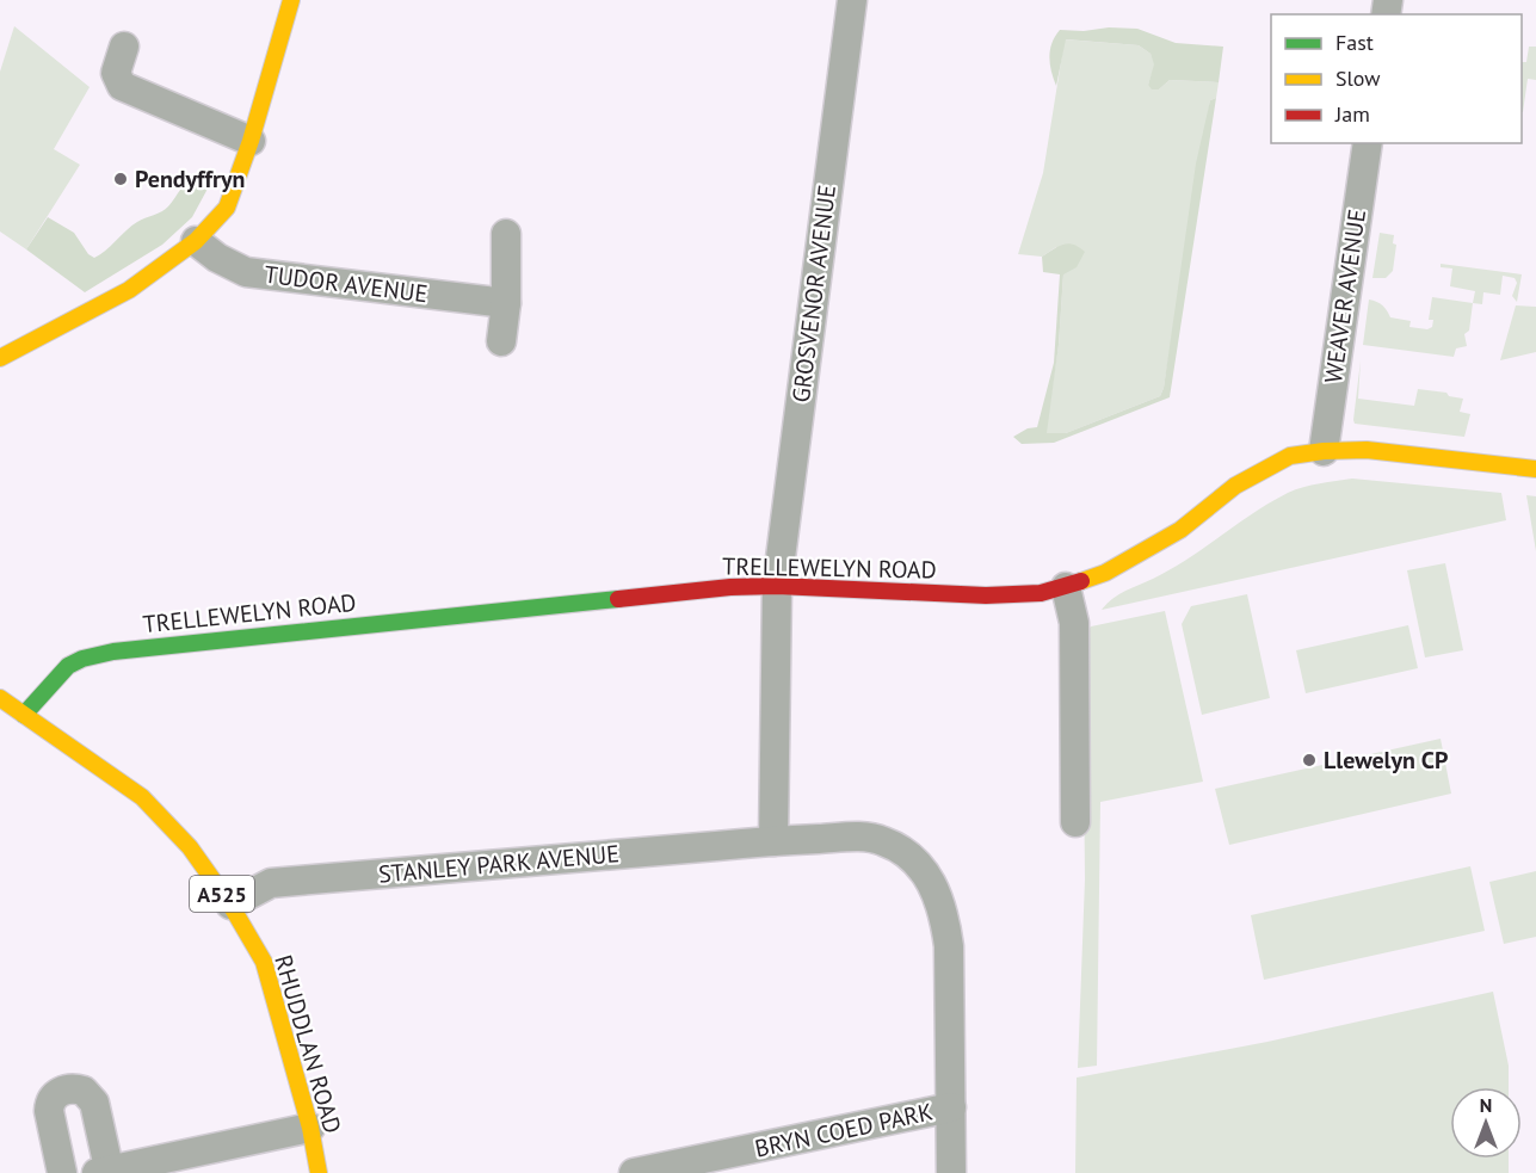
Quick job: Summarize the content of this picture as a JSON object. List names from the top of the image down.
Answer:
{
  "streets": {
    "street": [
      "TUDOR AVENUE",
      "GROSVENOR AVENUE",
      "WEAVER AVENUE",
      "TRELLEWELYN ROAD",
      "STANLEY PARK AVENUE",
      "A525",
      "RHUDDLAN ROAD",
      "BRYN COED PARK"
    ]
  },
  "crossings": [
    ["GROSVENOR AVENUE", "TRELLEWELYN ROAD"],
    ["GROSVENOR AVENUE", "STANLEY PARK AVENUE"],
    ["GROSVENOR AVENUE", "BRYN COED PARK"],
    ["WEAVER AVENUE", "TRELLEWELYN ROAD"],
    ["TRELLEWELYN ROAD", "RHUDDLAN ROAD"],
    ["STANLEY PARK AVENUE", "RHUDDLAN ROAD"],
    ["STANLEY PARK AVENUE", "BRYN COED PARK"]
  ],
  "places": ["Pendyffryn", "Llewelyn CP"],
  "legend": ["Fast", "Slow", "Jam"],
  "north": "top"
}
